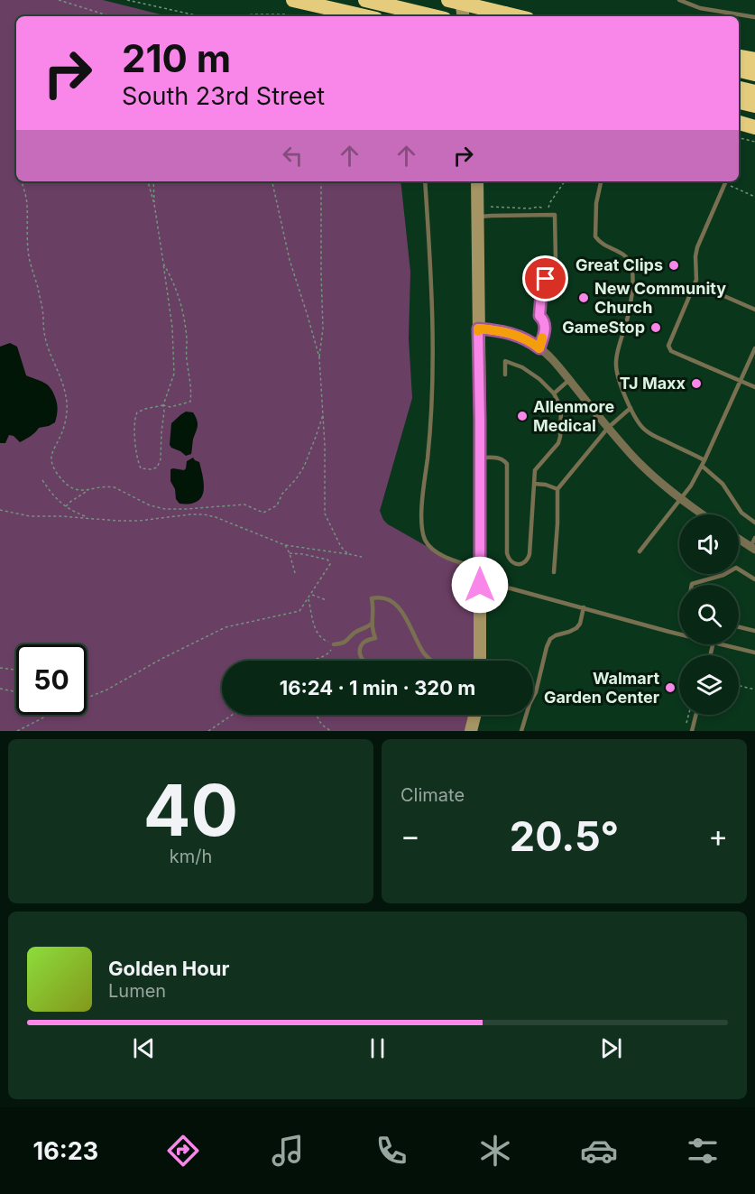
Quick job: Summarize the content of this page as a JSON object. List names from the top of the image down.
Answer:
{
  "places": [
    "Great Clips",
    "New Community Church",
    "GameStop",
    "TJ Maxx",
    "Allenmore Medical",
    "Walmart Garden Center"
  ],
  "page": {
    "turn": ["210 m", "South 23rd Street"],
    "limit": "50",
    "trip": "16:24 · 1 min · 320 m",
    "tile": [
      ["40", "km/h"],
      "Climate"
    ],
    "heat": ["−", "20.5°", "+"],
    "song": ["Golden Hour", "Lumen"],
    "tabs": "16:23"
  }
}
